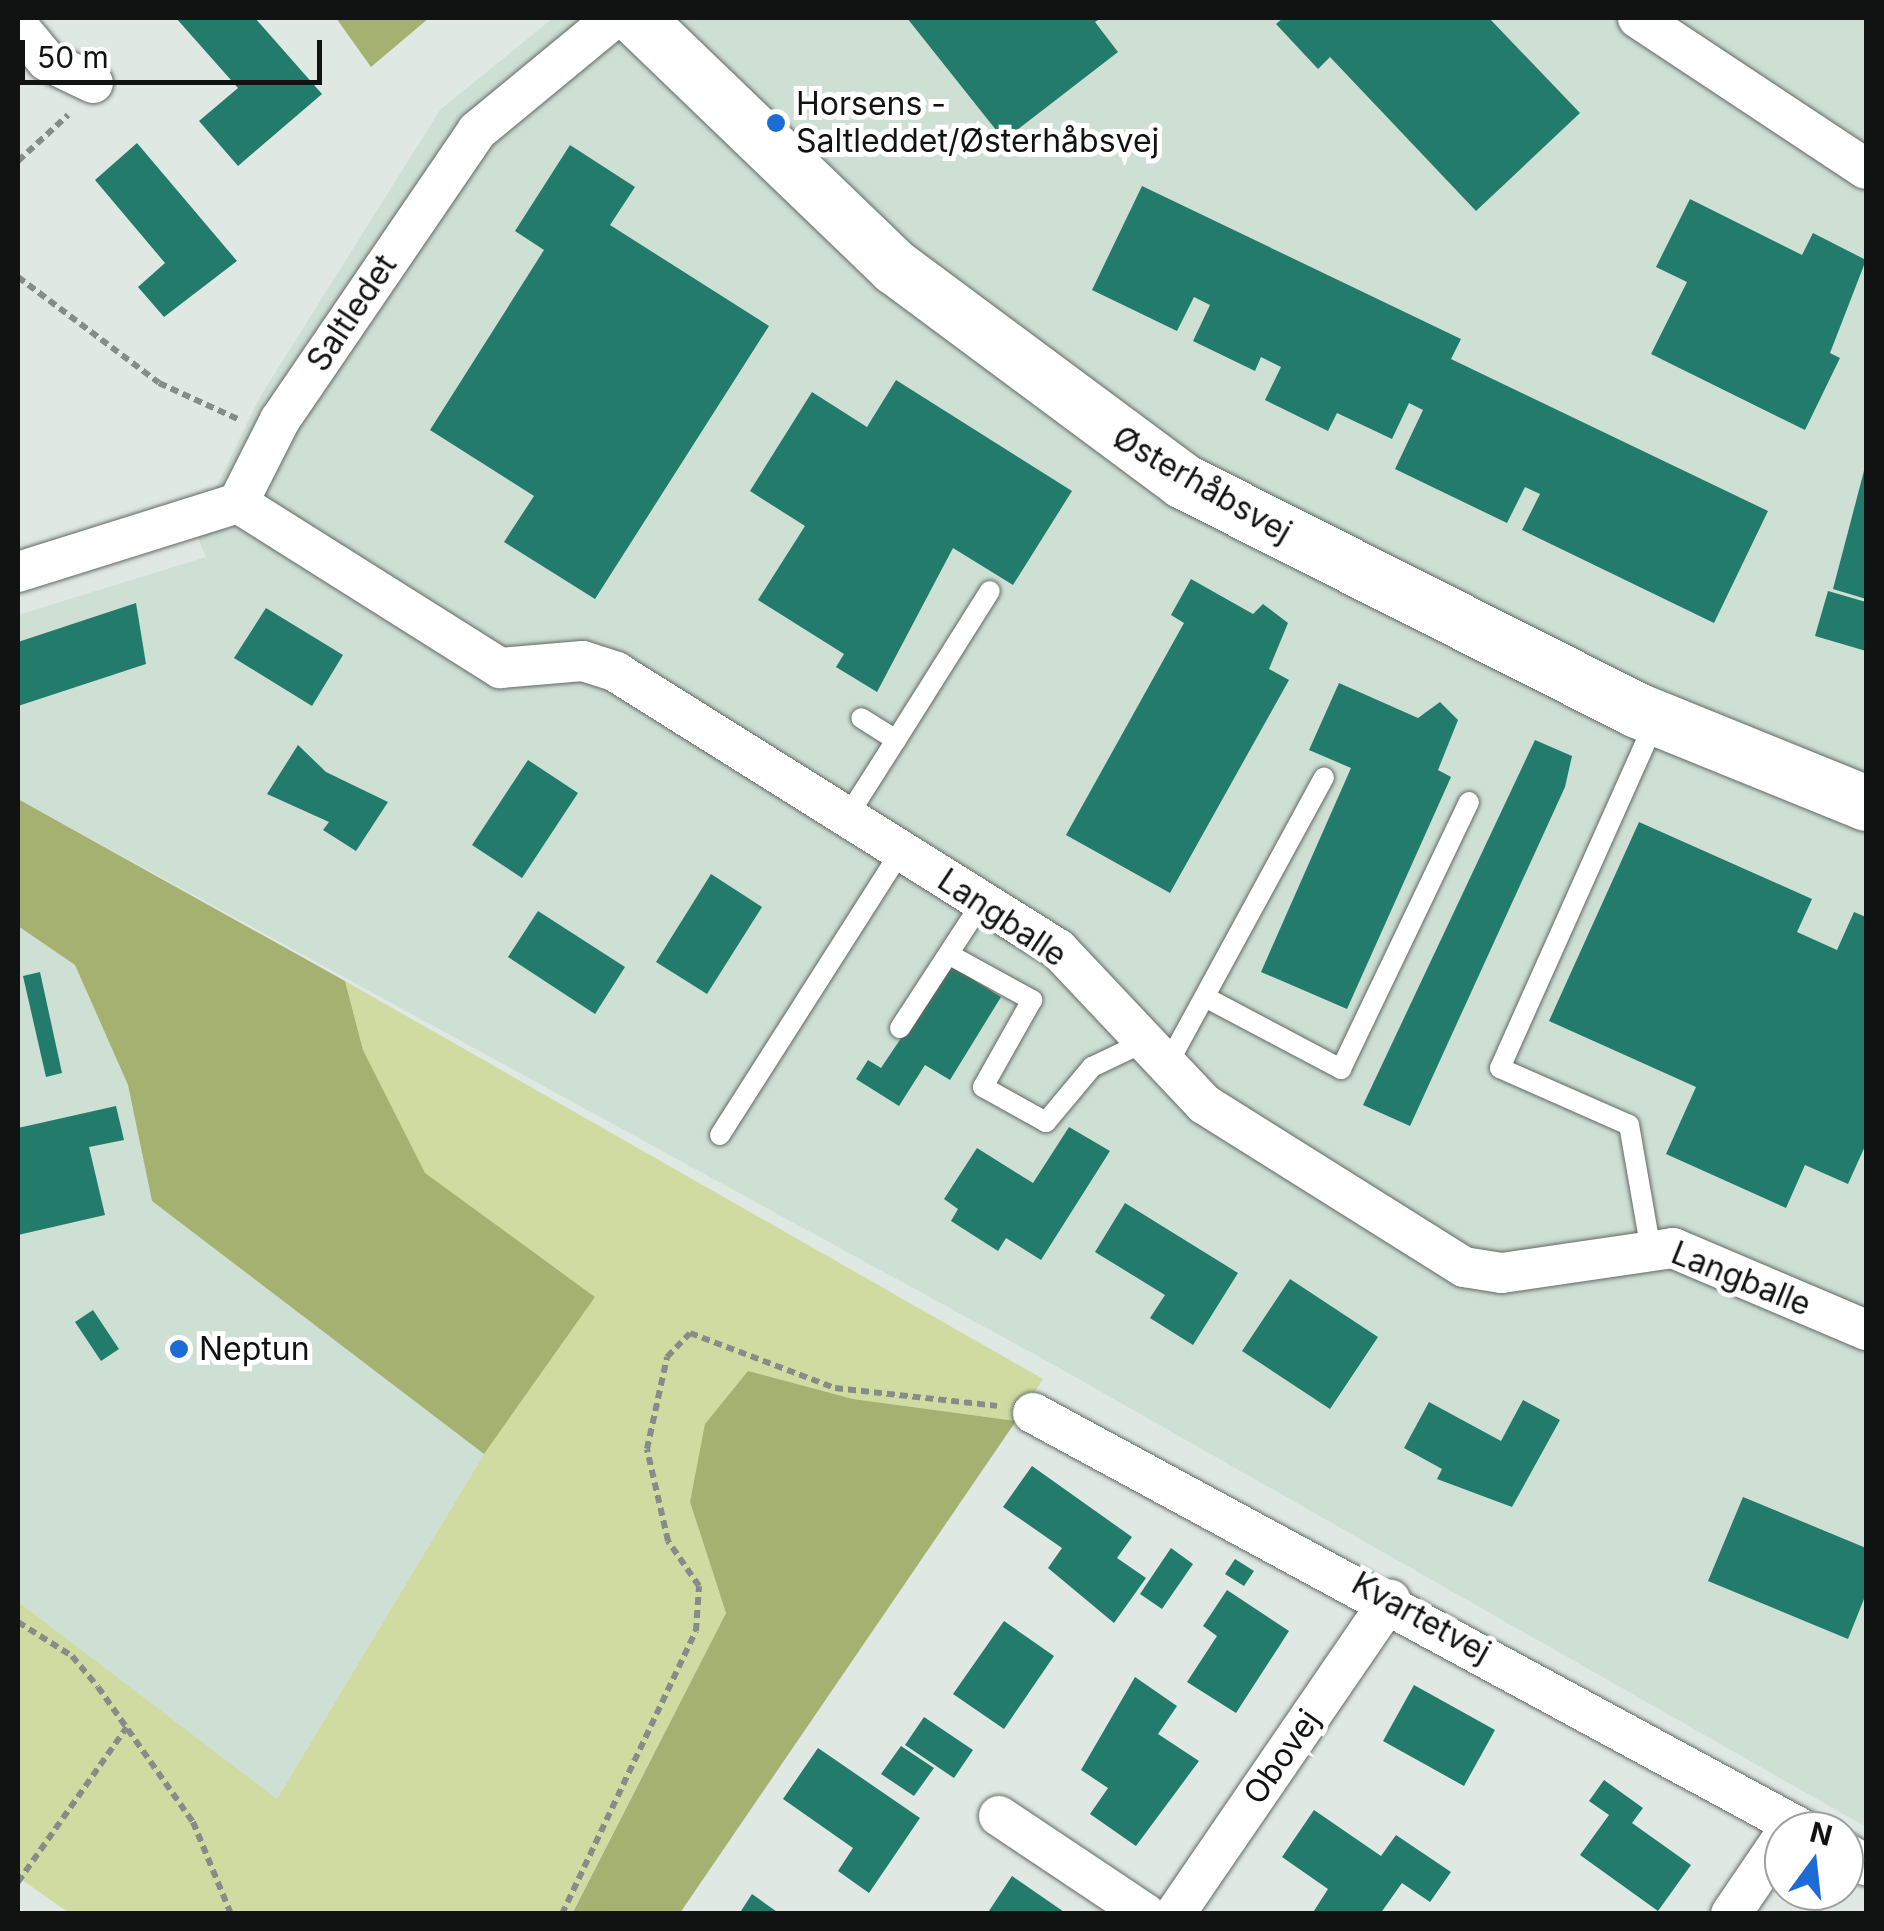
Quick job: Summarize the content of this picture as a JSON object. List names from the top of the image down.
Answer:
{
  "streets": {
    "street": [
      "Saltledet",
      "Østerhåbsvej",
      "Langballe",
      "Kvartetvej",
      "Obovej"
    ]
  },
  "crossings": [
    ["Saltledet", "Langballe"],
    ["Kvartetvej", "Obovej"]
  ],
  "places": ["Horsens - Saltleddet/Østerhåbsvej", "Neptun"],
  "scale_bar": "50 m",
  "north": "top"
}
